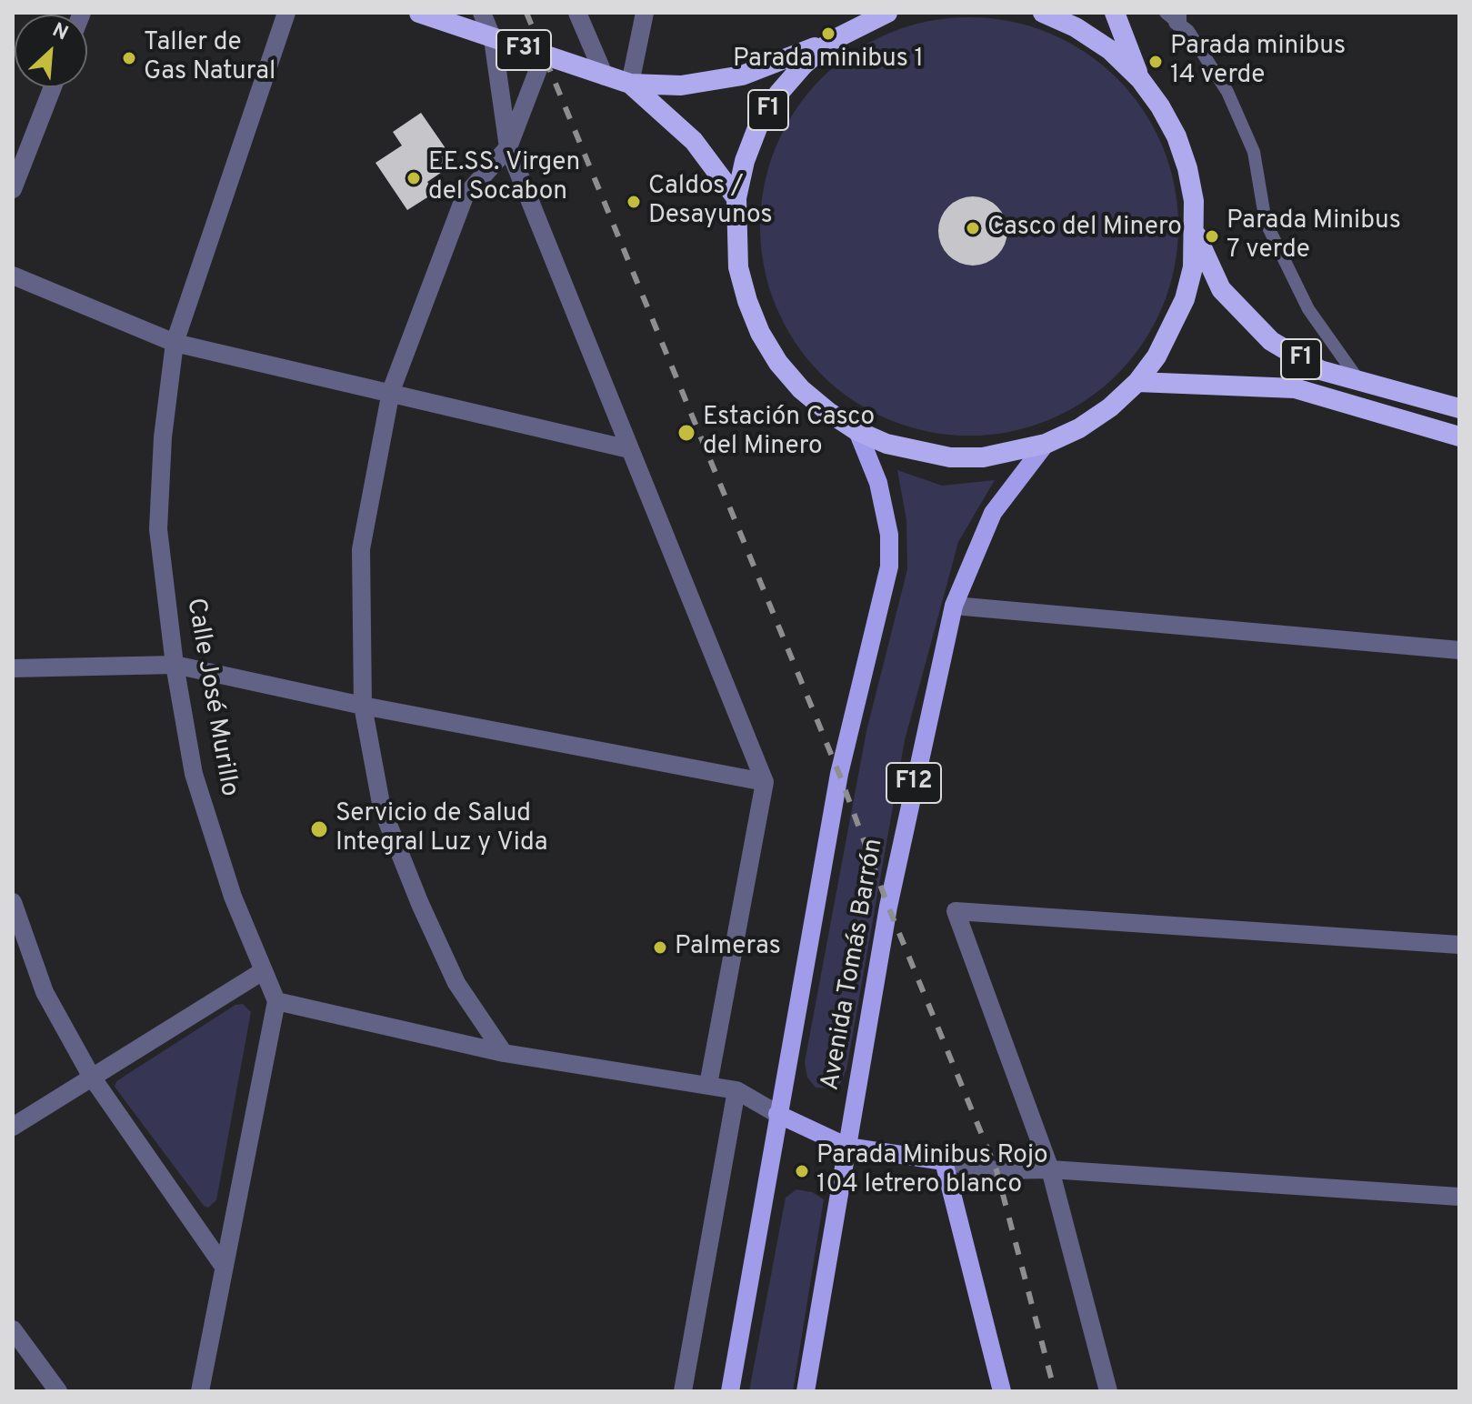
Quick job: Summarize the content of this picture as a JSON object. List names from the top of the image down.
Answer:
{
  "streets": {
    "highway": ["F31", "F1"],
    "main road": ["F12", "Avenida Tomás Barrón"],
    "street": ["Calle José Murillo"]
  },
  "crossings": [
    ["F31", "F1"],
    ["F1", "Avenida Tomás Barrón"]
  ],
  "places": [
    "Parada minibus 1",
    "Taller de Gas Natural",
    "Parada minibus 14 verde",
    "EE.SS. Virgen del Socabon",
    "Caldos / Desayunos",
    "Casco del Minero",
    "Parada Minibus 7 verde",
    "Estación Casco del Minero",
    "Servicio de Salud Integral Luz y Vida",
    "Palmeras",
    "Parada Minibus Rojo 104 letrero blanco"
  ],
  "north": "top right"
}
